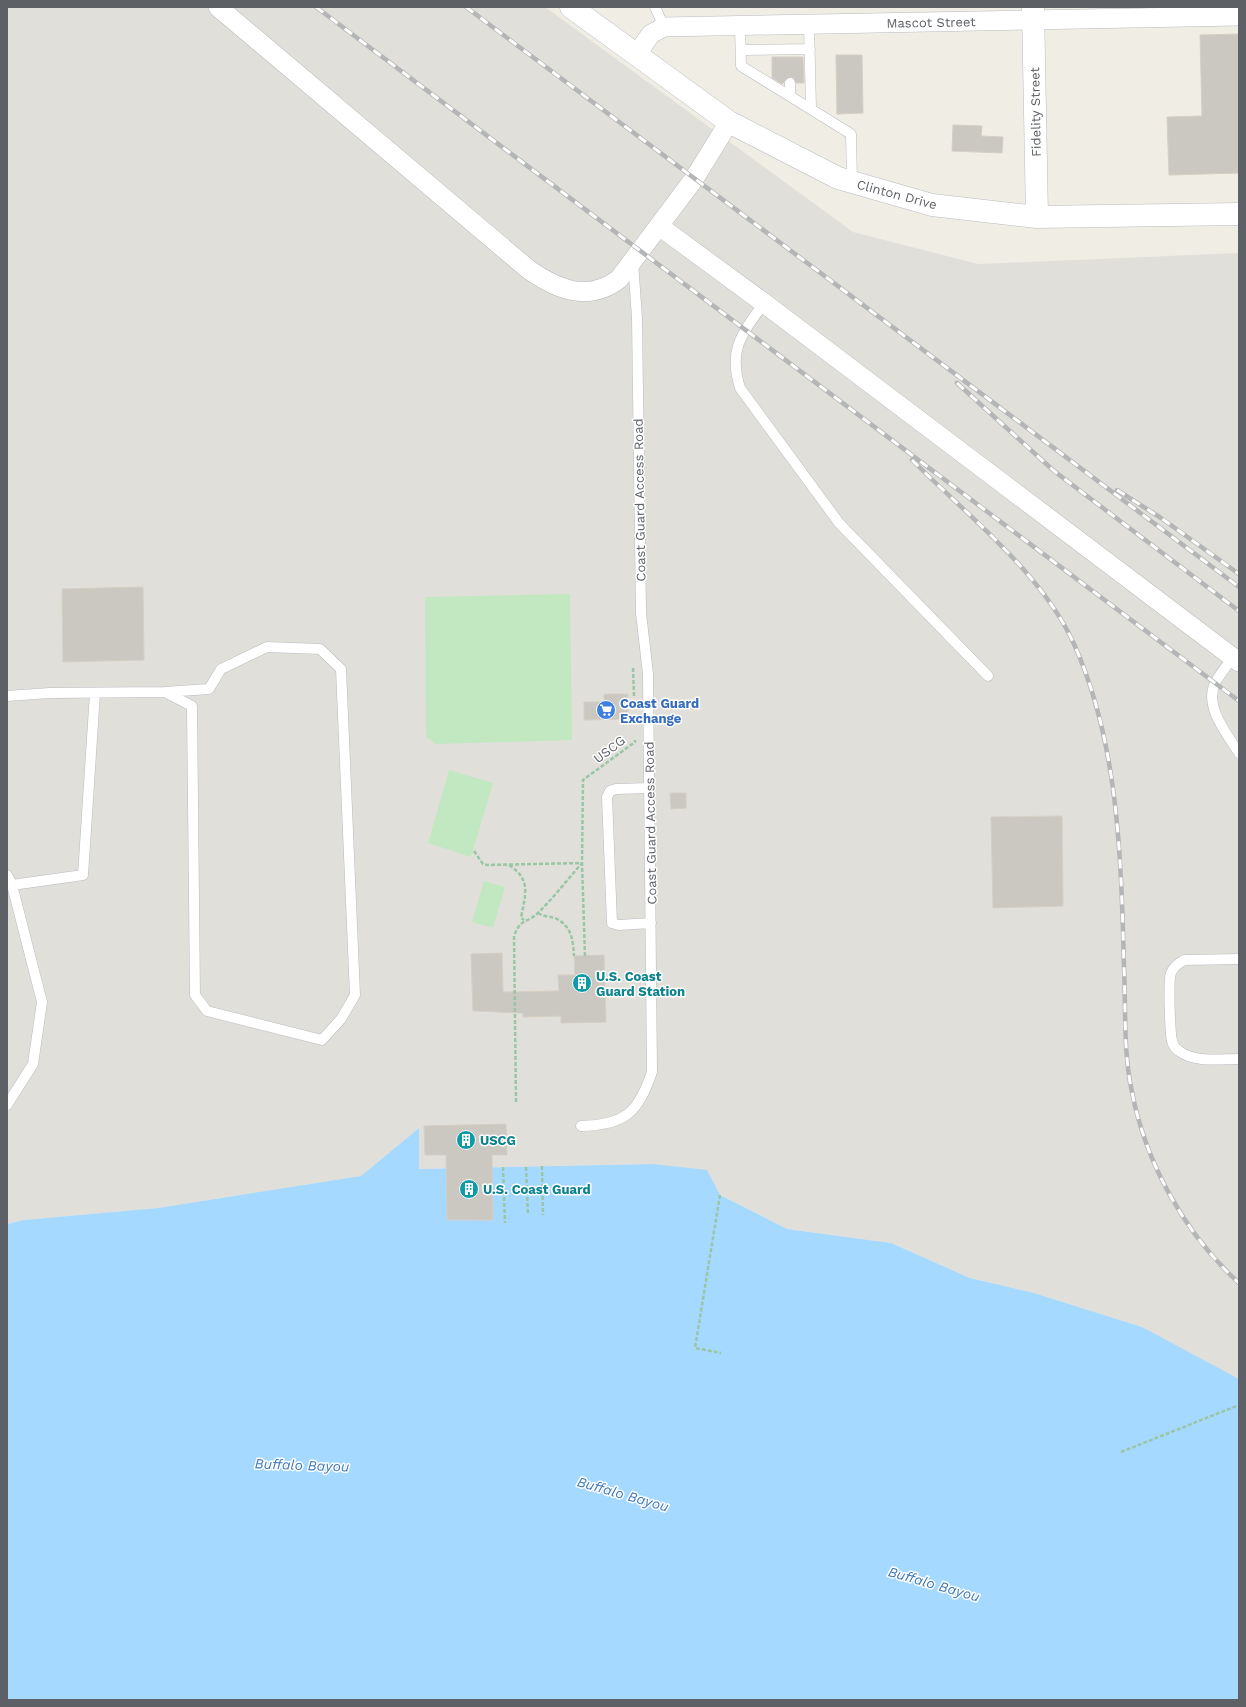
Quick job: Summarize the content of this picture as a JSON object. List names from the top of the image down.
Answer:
{
  "streets": {
    "main road": ["Fidelity Street", "Clinton Drive"],
    "street": ["Mascot Street"],
    "lane": ["Coast Guard Access Road"],
    "path": ["USCG"]
  },
  "crossings": [
    ["Mascot Street", "Fidelity Street"],
    ["Fidelity Street", "Clinton Drive"]
  ],
  "water": ["Buffalo Bayou"],
  "places": {
    "supermarket": ["Coast Guard Exchange"],
    "building": ["U.S. Coast Guard Station", "USCG", "U.S. Coast Guard"]
  }
}
